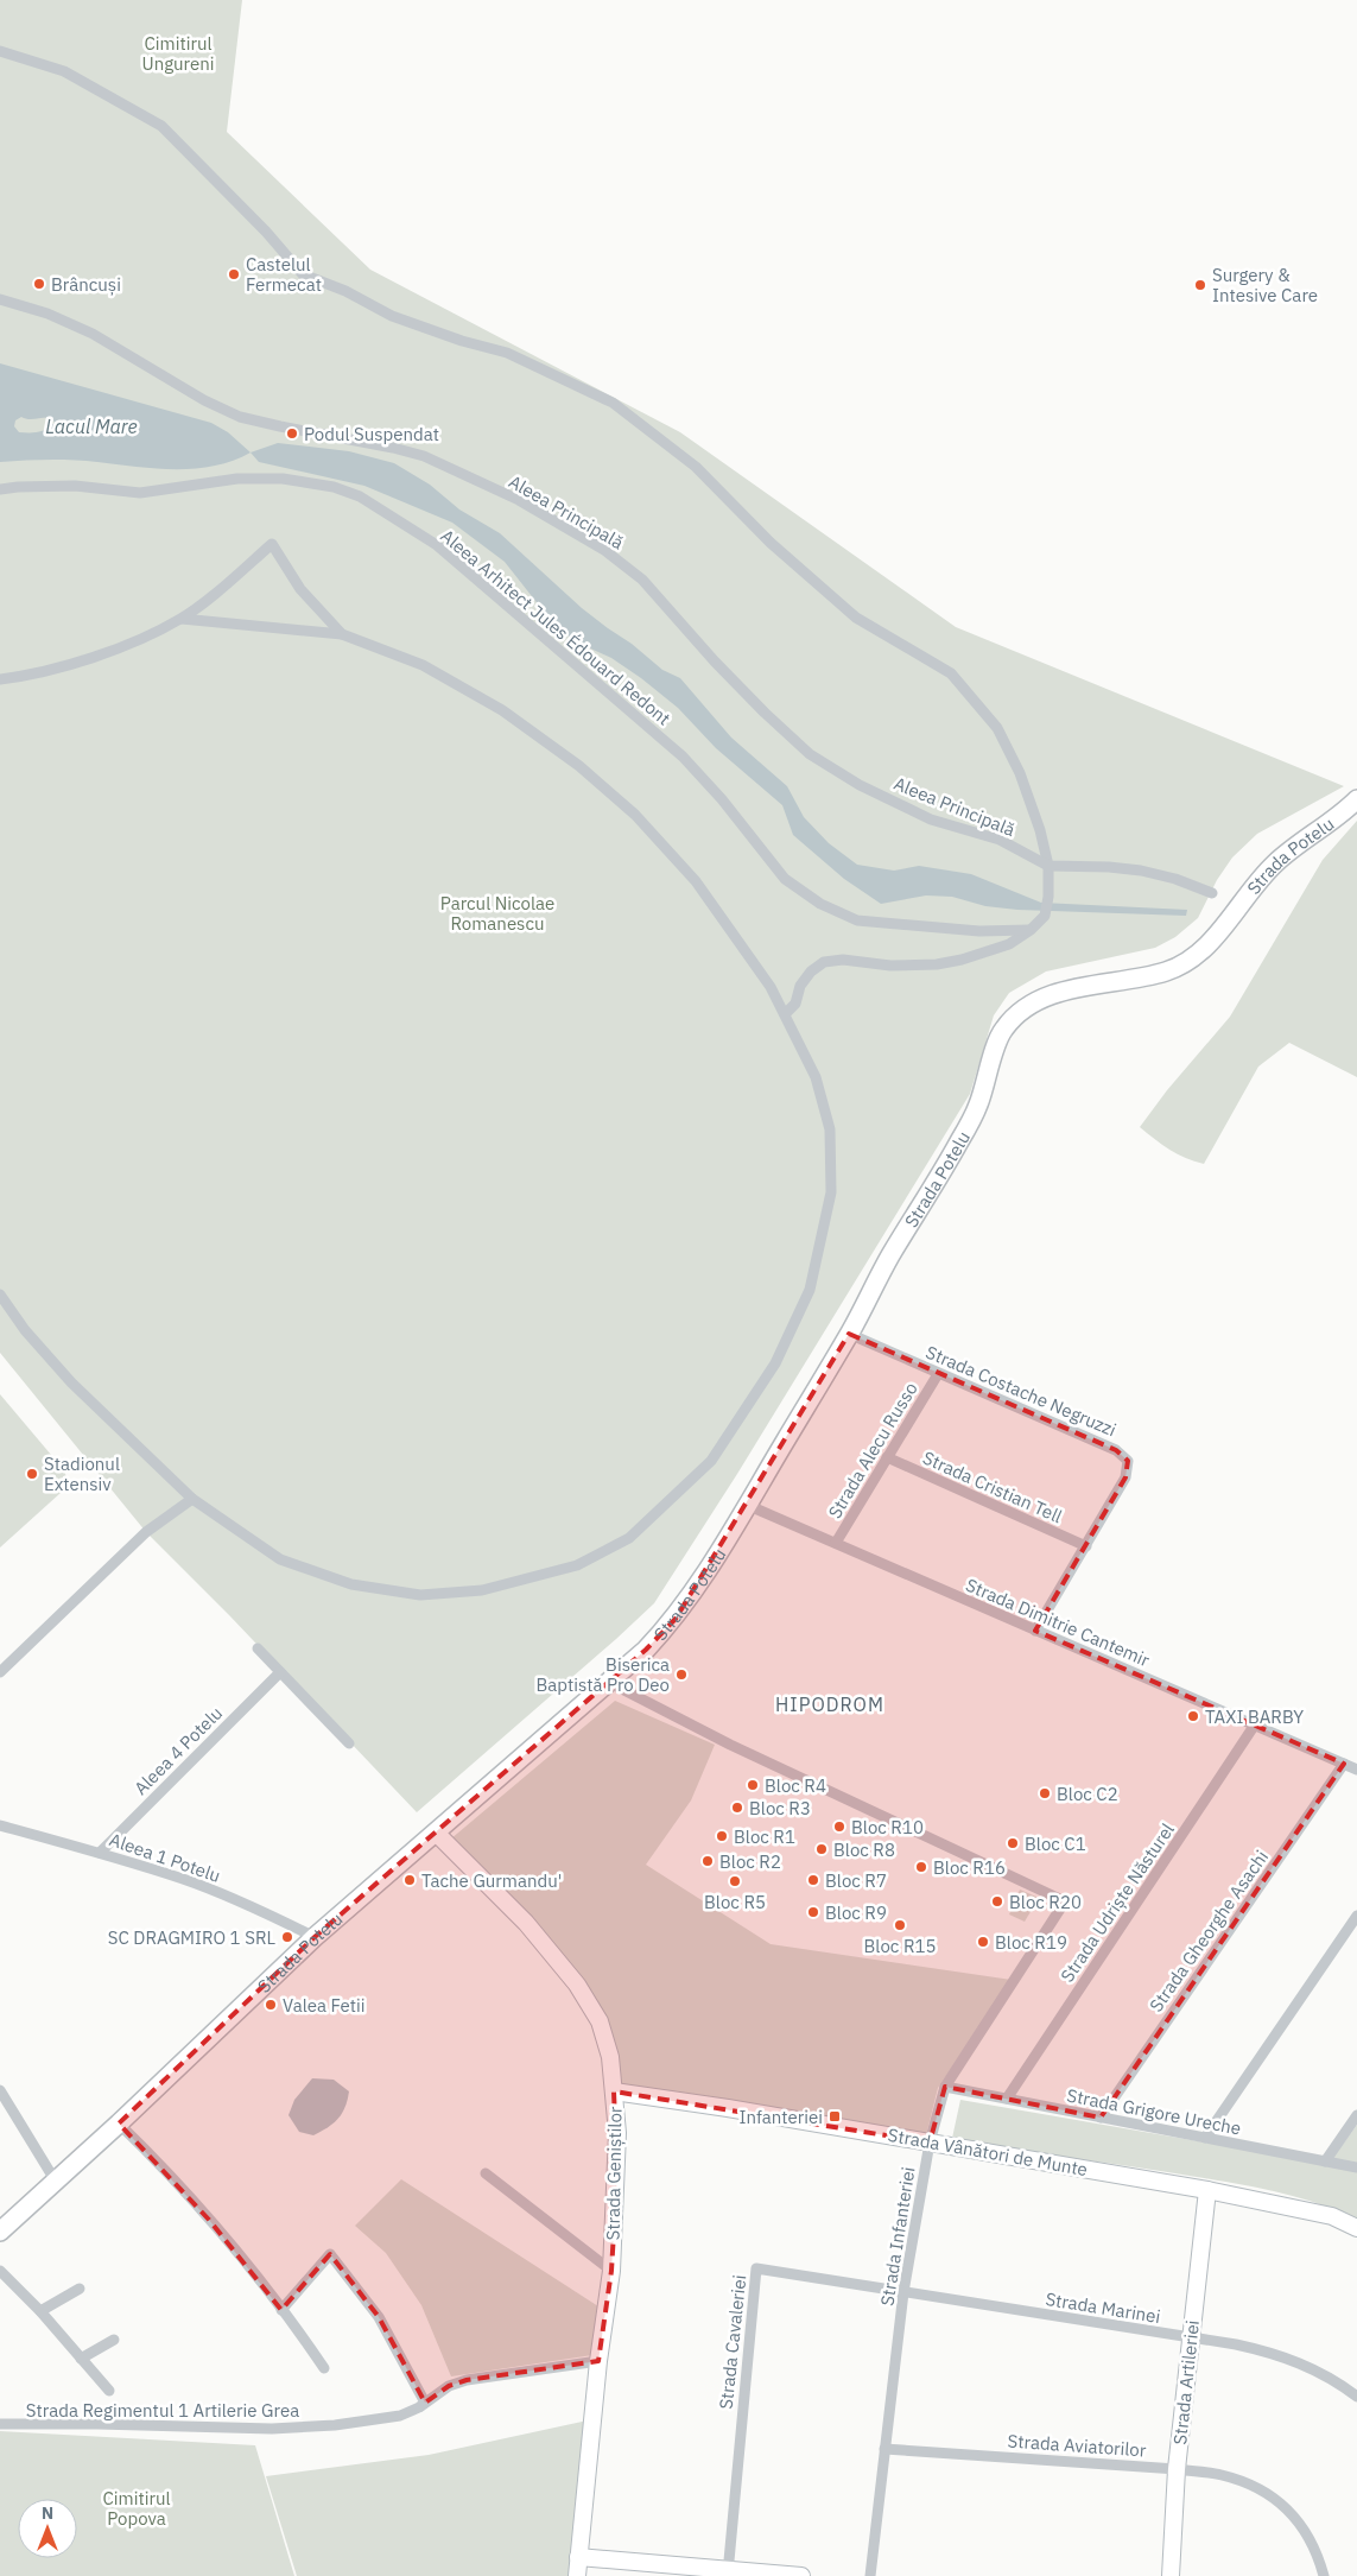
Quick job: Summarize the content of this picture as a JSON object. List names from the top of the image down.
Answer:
{
  "streets": {
    "main road": ["Strada Potelu"],
    "street": [
      "Aleea Principală",
      "Aleea Arhitect Jules Édouard Redont",
      "Strada Costache Negruzzi",
      "Strada Alecu Russo",
      "Strada Cristian Tell",
      "Strada Dimitrie Cantemir",
      "Aleea 4 Potelu",
      "Aleea 1 Potelu",
      "Strada Udriște Năsturel",
      "Strada Gheorghe Asachi",
      "Strada Grigore Ureche",
      "Strada Vânători de Munte",
      "Strada Geniștilor",
      "Strada Infanteriei",
      "Strada Marinei",
      "Strada Cavaleriei",
      "Strada Artileriei",
      "Strada Regimentul 1 Artilerie Grea",
      "Strada Aviatorilor"
    ]
  },
  "crossings": [
    ["Strada Potelu", "Strada Costache Negruzzi"],
    ["Strada Potelu", "Strada Dimitrie Cantemir"],
    ["Strada Potelu", "Aleea 1 Potelu"],
    ["Strada Potelu", "Strada Geniștilor"],
    ["Strada Potelu", "Strada Infanteriei"],
    ["Strada Costache Negruzzi", "Strada Alecu Russo"],
    ["Strada Costache Negruzzi", "Strada Cristian Tell"],
    ["Strada Costache Negruzzi", "Strada Dimitrie Cantemir"],
    ["Strada Alecu Russo", "Strada Cristian Tell"],
    ["Strada Alecu Russo", "Strada Dimitrie Cantemir"],
    ["Strada Dimitrie Cantemir", "Strada Udriște Năsturel"],
    ["Strada Dimitrie Cantemir", "Strada Gheorghe Asachi"],
    ["Aleea 4 Potelu", "Aleea 1 Potelu"],
    ["Strada Udriște Năsturel", "Strada Grigore Ureche"],
    ["Strada Gheorghe Asachi", "Strada Grigore Ureche"],
    ["Strada Grigore Ureche", "Strada Infanteriei"],
    ["Strada Vânători de Munte", "Strada Geniștilor"],
    ["Strada Vânători de Munte", "Strada Infanteriei"],
    ["Strada Vânători de Munte", "Strada Artileriei"],
    ["Strada Geniștilor", "Strada Regimentul 1 Artilerie Grea"],
    ["Strada Infanteriei", "Strada Marinei"],
    ["Strada Infanteriei", "Strada Cavaleriei"],
    ["Strada Infanteriei", "Strada Aviatorilor"],
    ["Strada Marinei", "Strada Cavaleriei"],
    ["Strada Marinei", "Strada Artileriei"],
    ["Strada Artileriei", "Strada Aviatorilor"]
  ],
  "districts": ["HIPODROM"],
  "water": ["Lacul Mare"],
  "parks": ["Cimitirul Ungureni", "Parcul Nicolae Romanescu", "Cimitirul Popova"],
  "places": {
    "other": [
      "Castelul Fermecat",
      "Brâncuși",
      "Surgery & Intesive Care",
      "Podul Suspendat",
      "Stadionul Extensiv",
      "Biserica Baptistă Pro Deo",
      "TAXI BARBY",
      "Bloc R4",
      "Bloc C2",
      "Bloc R3",
      "Bloc R10",
      "Bloc R1",
      "Bloc C1",
      "Bloc R8",
      "Bloc R2",
      "Bloc R16",
      "Tache Gurmandu'",
      "Bloc R7",
      "Bloc R5",
      "Bloc R20",
      "Bloc R9",
      "Bloc R15",
      "SC DRAGMIRO 1 SRL",
      "Bloc R19",
      "Valea Fetii"
    ],
    "transit": ["Infanteriei"]
  },
  "north": "top"
}
